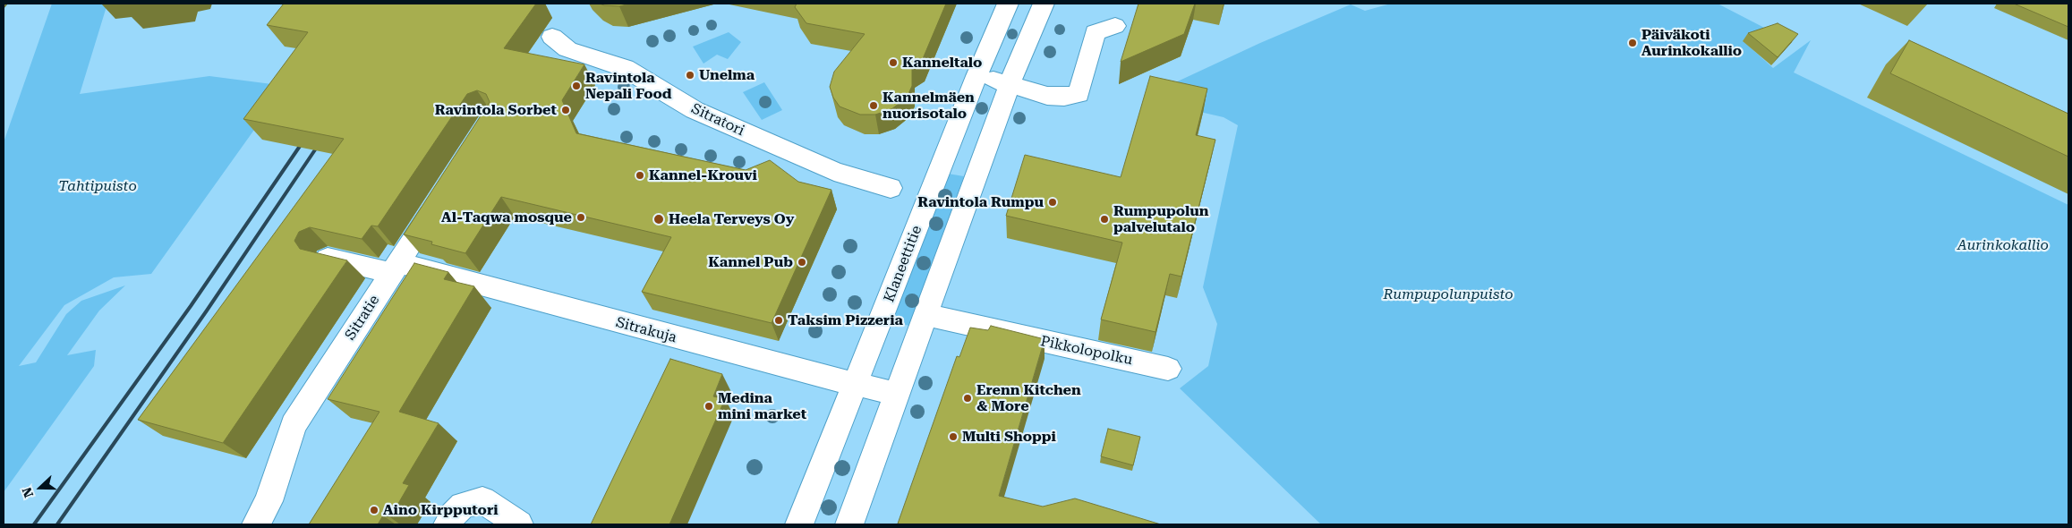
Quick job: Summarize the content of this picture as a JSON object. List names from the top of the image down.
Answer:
{
  "streets": {
    "street": [
      "Sitratori",
      "Klaneettitie",
      "Sitratie",
      "Sitrakuja",
      "Pikkolopolku"
    ]
  },
  "crossings": [
    ["Klaneettitie", "Sitrakuja"],
    ["Sitratie", "Sitrakuja"]
  ],
  "parks": ["Tahtipuisto", "Aurinkokallio", "Rumpupolunpuisto"],
  "places": [
    "Päiväkoti Aurinkokallio",
    "Kanneltalo",
    "Unelma",
    "Ravintola Nepali Food",
    "Kannelmäen nuorisotalo",
    "Ravintola Sorbet",
    "Kannel-Krouvi",
    "Ravintola Rumpu",
    "Al-Taqwa mosque",
    "Heela Terveys Oy",
    "Rumpupolun palvelutalo",
    "Kannel Pub",
    "Taksim Pizzeria",
    "Erenn Kitchen & More",
    "Medina mini market",
    "Multi Shoppi",
    "Aino Kirpputori"
  ],
  "north": "left"
}
